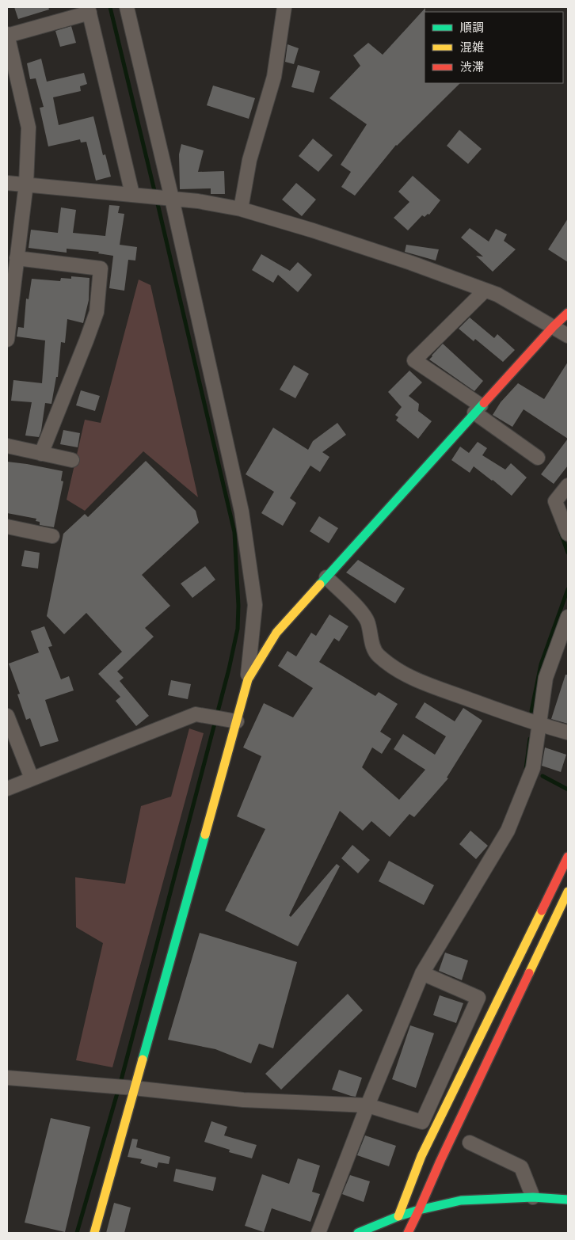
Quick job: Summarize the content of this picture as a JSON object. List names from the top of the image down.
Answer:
{
  "legend": ["順調", "混雑", "渋滞"]
}
